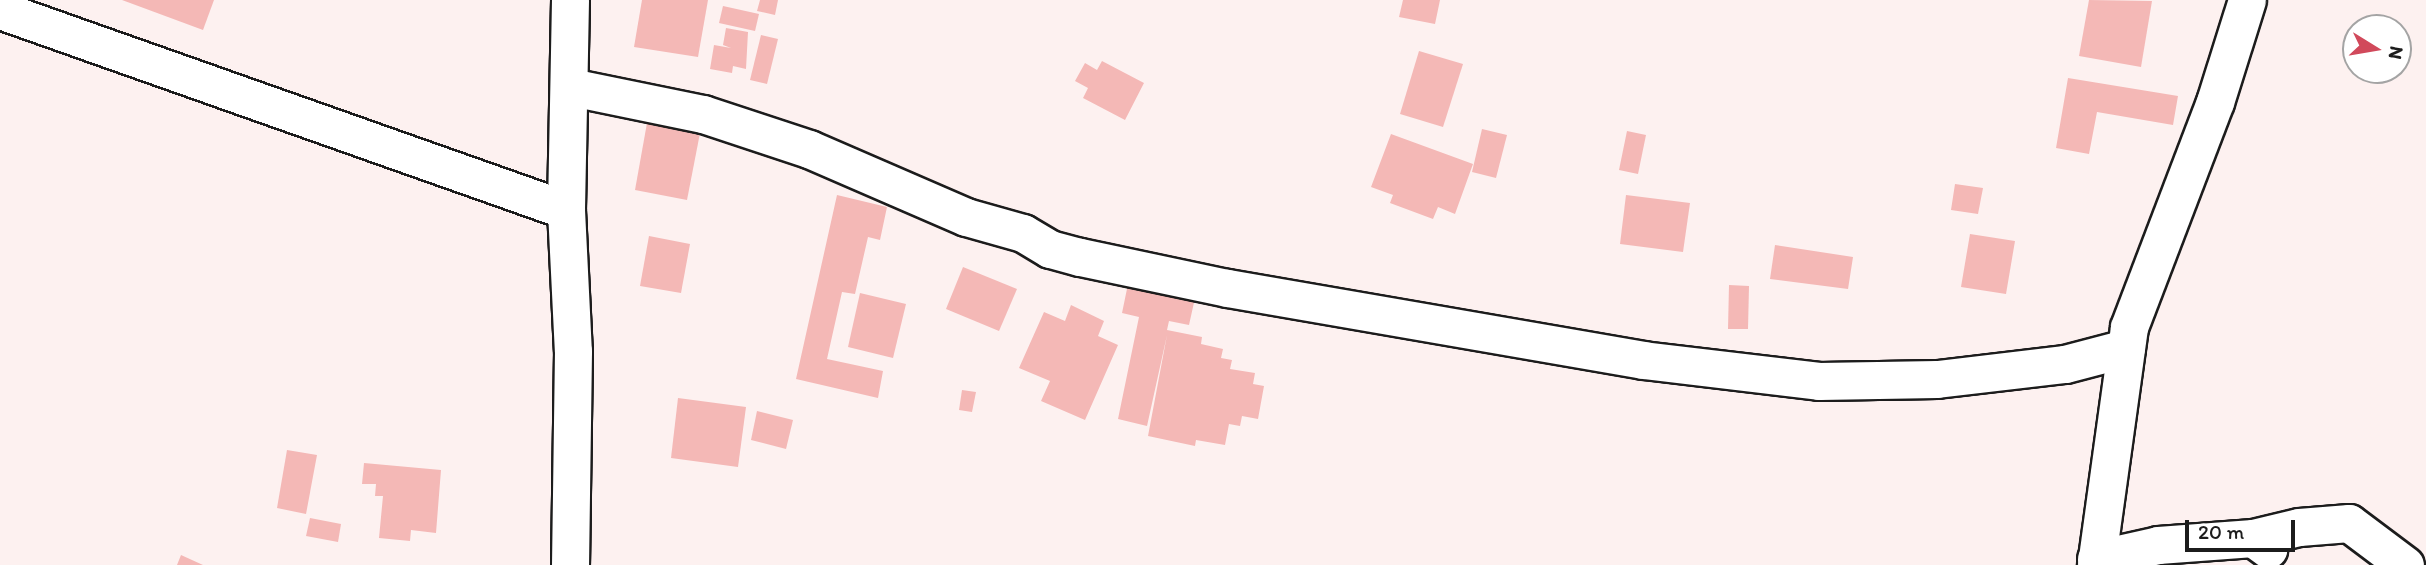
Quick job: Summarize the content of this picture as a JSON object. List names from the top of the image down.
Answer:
{
  "scale_bar": "20 m",
  "north": "right"
}
